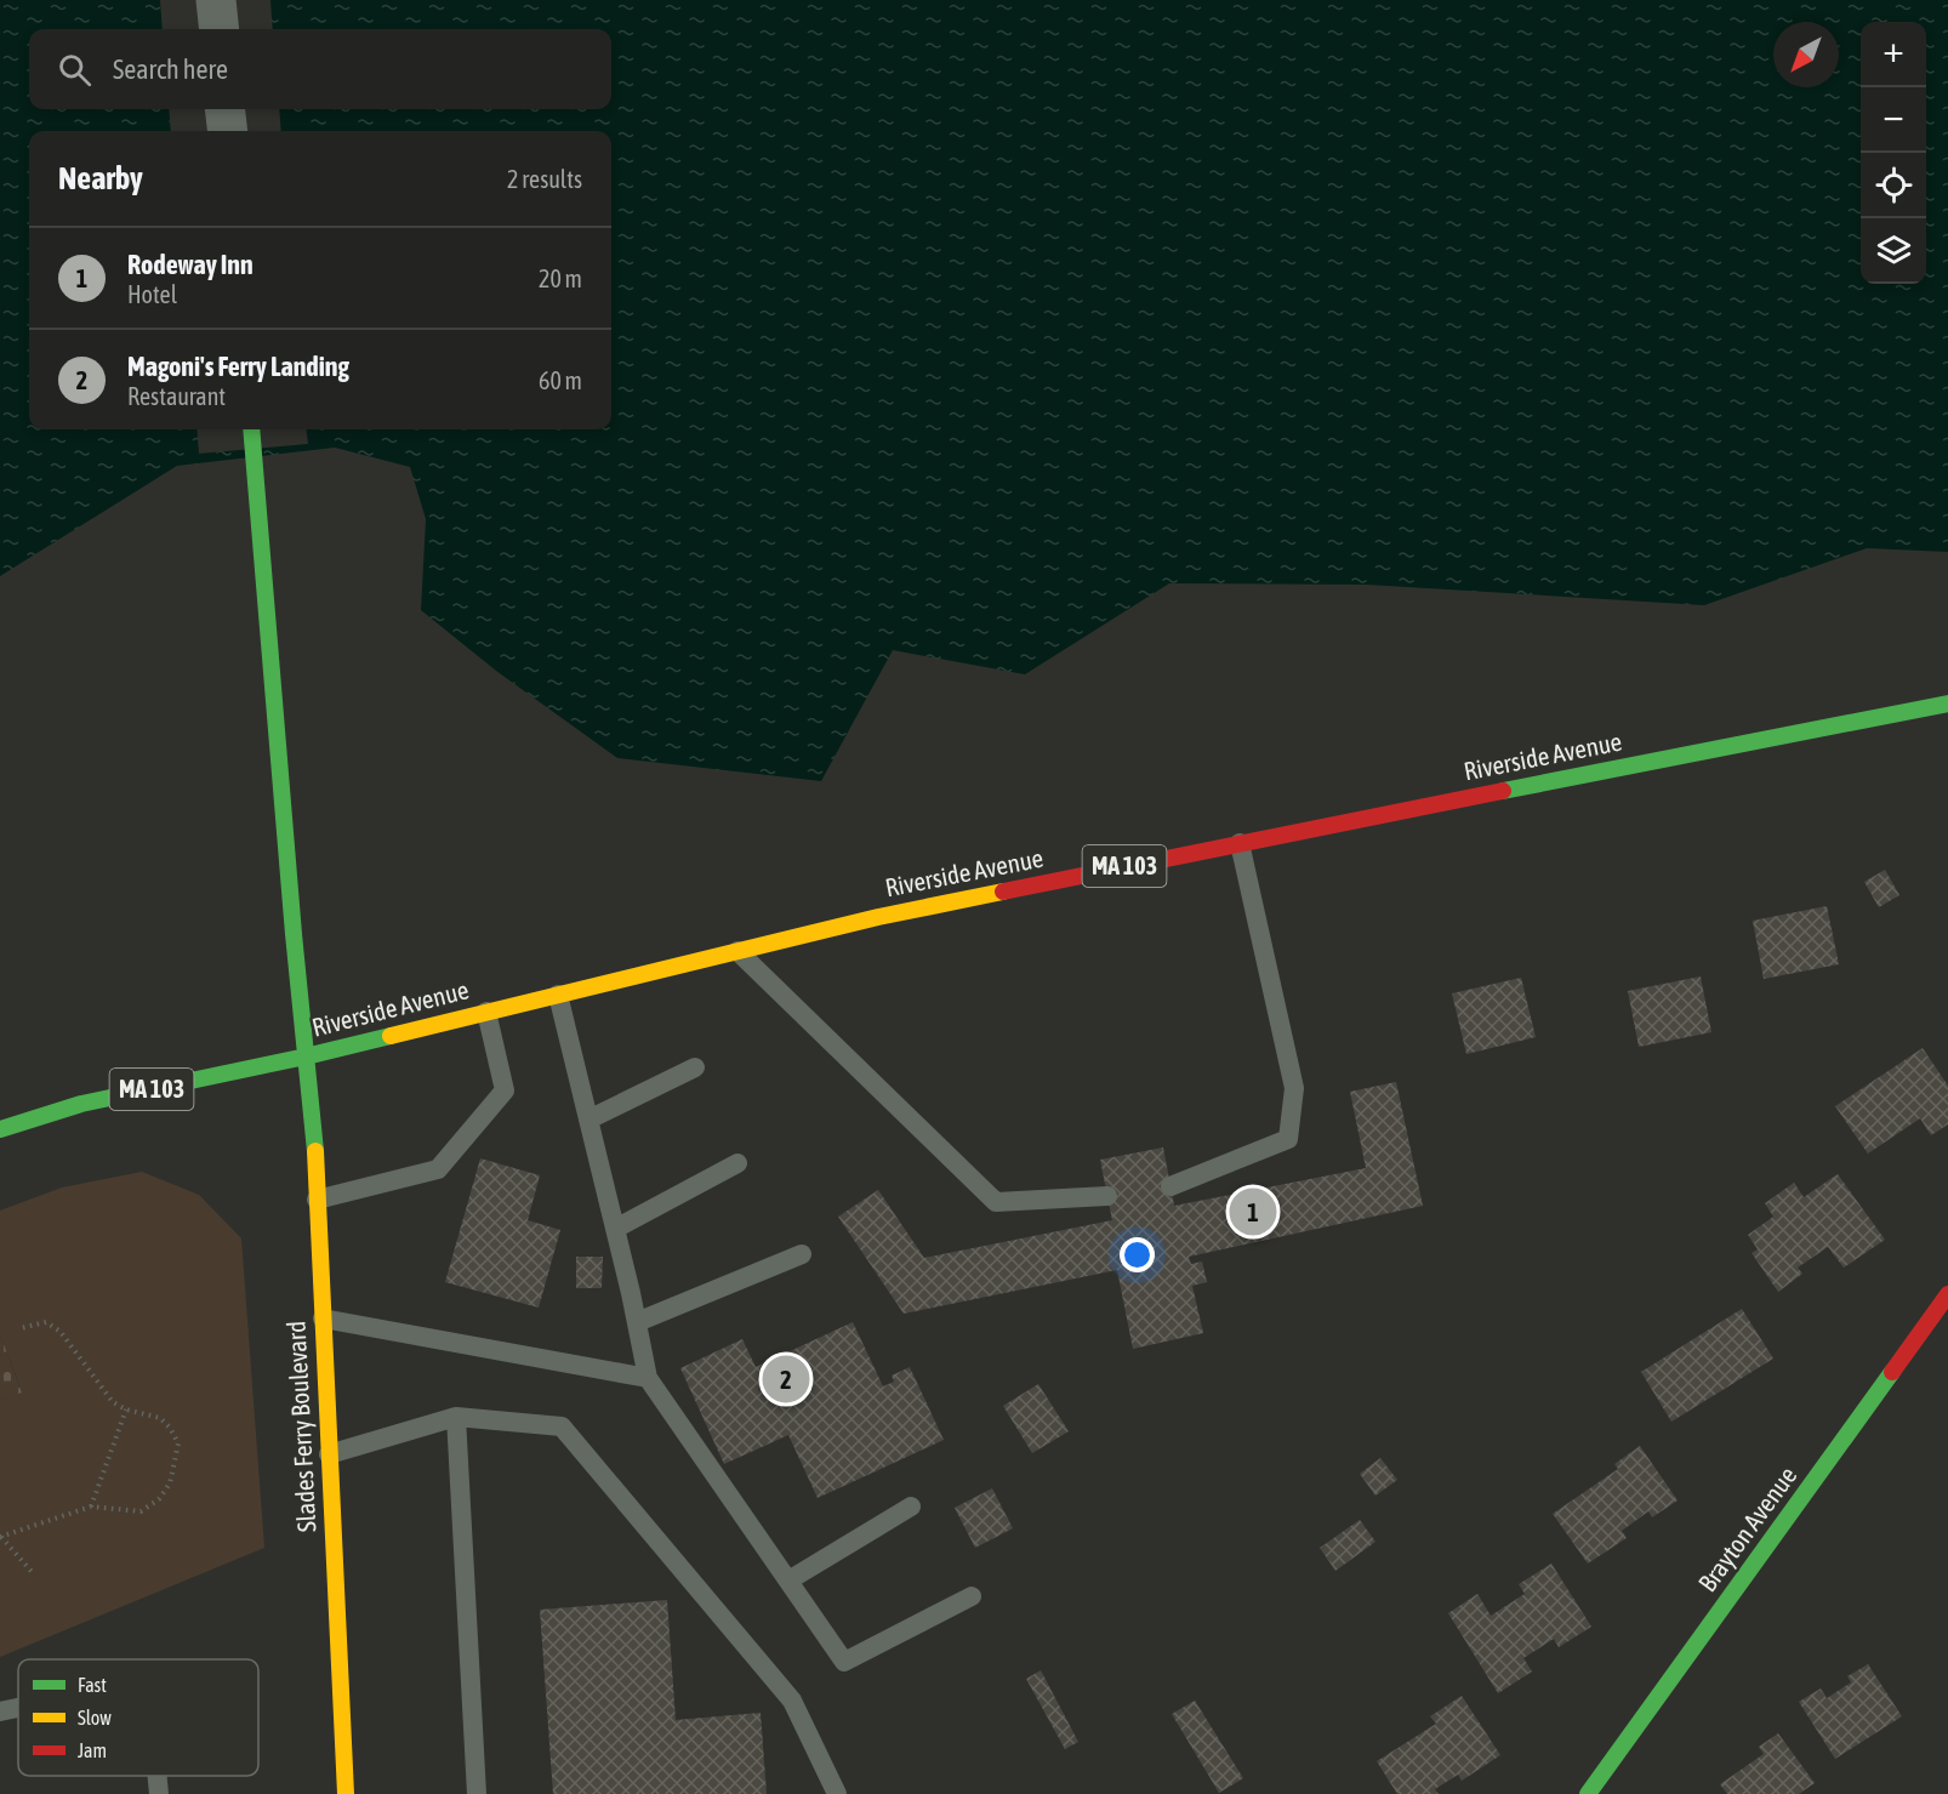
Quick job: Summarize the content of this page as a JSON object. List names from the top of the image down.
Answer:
{
  "streets": {
    "main road": [
      "Riverside Avenue",
      "MA 103",
      "Slades Ferry Boulevard",
      "Brayton Avenue"
    ]
  },
  "crossings": [
    ["Riverside Avenue", "Slades Ferry Boulevard"]
  ],
  "legend": ["Fast", "Slow", "Jam"],
  "north": "bottom left",
  "page": {
    "map_buttons": ["+", "−"],
    "search": "Search here",
    "heading": ["Nearby", "2 results"],
    "list": [
      {
        "mark": "1",
        "name": "Rodeway Inn",
        "note": "Hotel",
        "value": "20 m"
      },
      {
        "mark": "2",
        "name": "Magoni's Ferry Landing",
        "note": "Restaurant",
        "value": "60 m"
      }
    ],
    "pins": ["1", "2"]
  }
}
